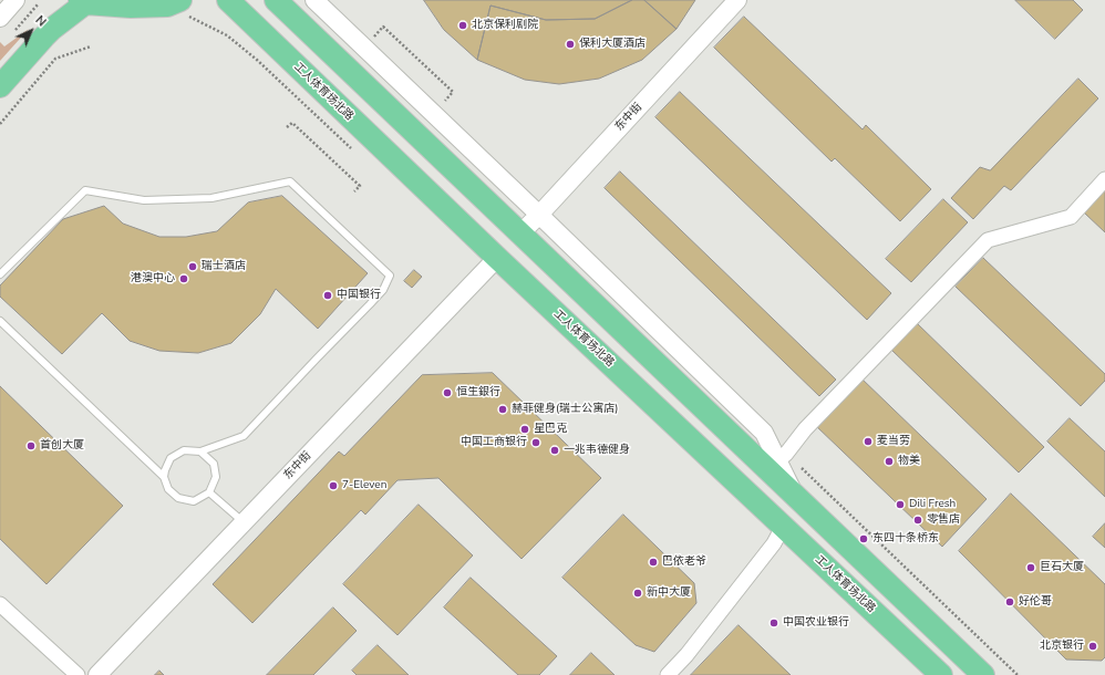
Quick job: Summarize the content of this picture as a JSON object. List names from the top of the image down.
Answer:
{
  "streets": {
    "main road": ["工人体育场北路"],
    "street": ["东中街"]
  },
  "crossings": [
    ["工人体育场北路", "东中街"]
  ],
  "places": [
    "北京保利剧院",
    "保利大厦酒店",
    "瑞士酒店",
    "港澳中心",
    "中国银行",
    "恒生銀行",
    "赫菲健身(瑞士公寓店)",
    "星巴克",
    "麦当劳",
    "中国工商银行",
    "首创大厦",
    "一兆韦德健身",
    "物美",
    "7-Eleven",
    "Dili Fresh",
    "零售店",
    "东四十条桥东",
    "巴依老爷",
    "巨石大厦",
    "新中大厦",
    "好伦哥",
    "中国农业银行",
    "北京银行"
  ],
  "north": "top right"
}
